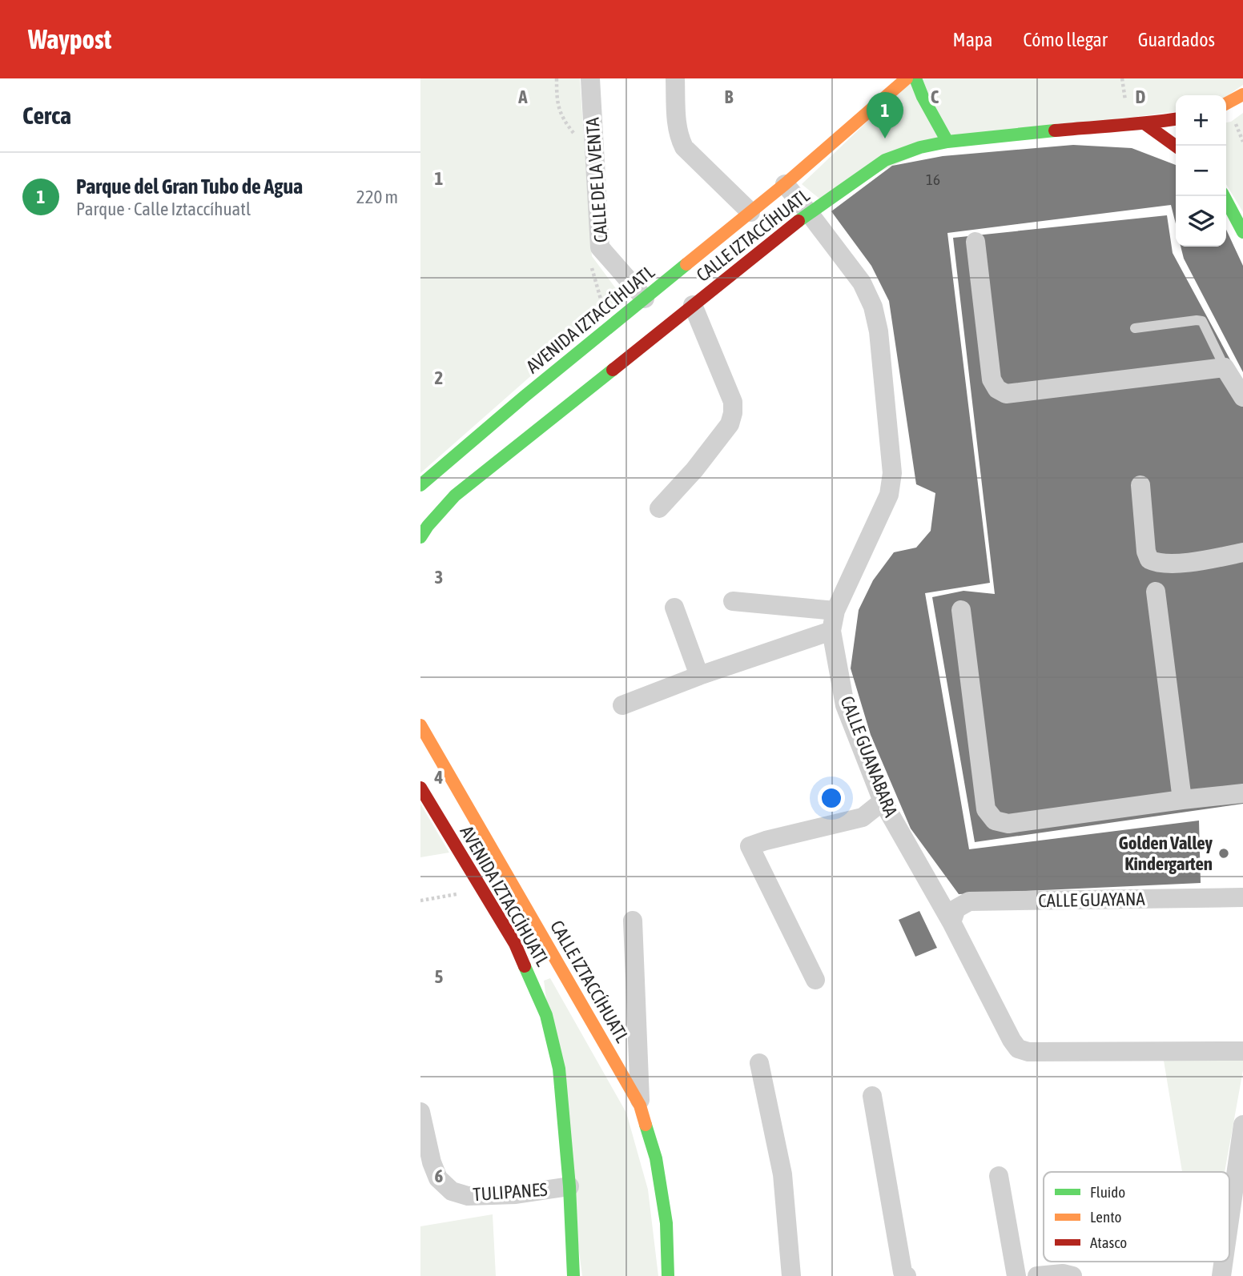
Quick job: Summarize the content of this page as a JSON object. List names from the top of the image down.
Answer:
{
  "streets": {
    "street": [
      "CALLE DE LA VENTA",
      "CALLE IZTACCÍHUATL",
      "AVENIDA IZTACCÍHUATL",
      "CALLE GUANABARA",
      "CALLE GUAYANA",
      "TULIPANES"
    ]
  },
  "crossings": [
    ["CALLE DE LA VENTA", "AVENIDA IZTACCÍHUATL"],
    ["CALLE IZTACCÍHUATL", "AVENIDA IZTACCÍHUATL"],
    ["CALLE IZTACCÍHUATL", "CALLE GUANABARA"],
    ["AVENIDA IZTACCÍHUATL", "CALLE GUANABARA"],
    ["AVENIDA IZTACCÍHUATL", "TULIPANES"],
    ["CALLE GUANABARA", "CALLE GUAYANA"]
  ],
  "places": ["Golden Valley Kindergarten"],
  "house_numbers": ["16"],
  "legend": ["Fluido", "Lento", "Atasco"],
  "page": {
    "header": "Waypost",
    "nav": ["Mapa", "Cómo llegar", "Guardados"],
    "heading": "Cerca",
    "pins": "1",
    "map_buttons": ["+", "−"],
    "list": [
      {
        "mark": "1",
        "name": "Parque del Gran Tubo de Agua",
        "note": "Parque · Calle Iztaccíhuatl",
        "value": "220 m"
      }
    ]
  },
  "grid": {
    "columns": [
      "A",
      "B",
      "C",
      "D"
    ],
    "rows": [
      "1",
      "2",
      "3",
      "4",
      "5",
      "6"
    ]
  }
}
